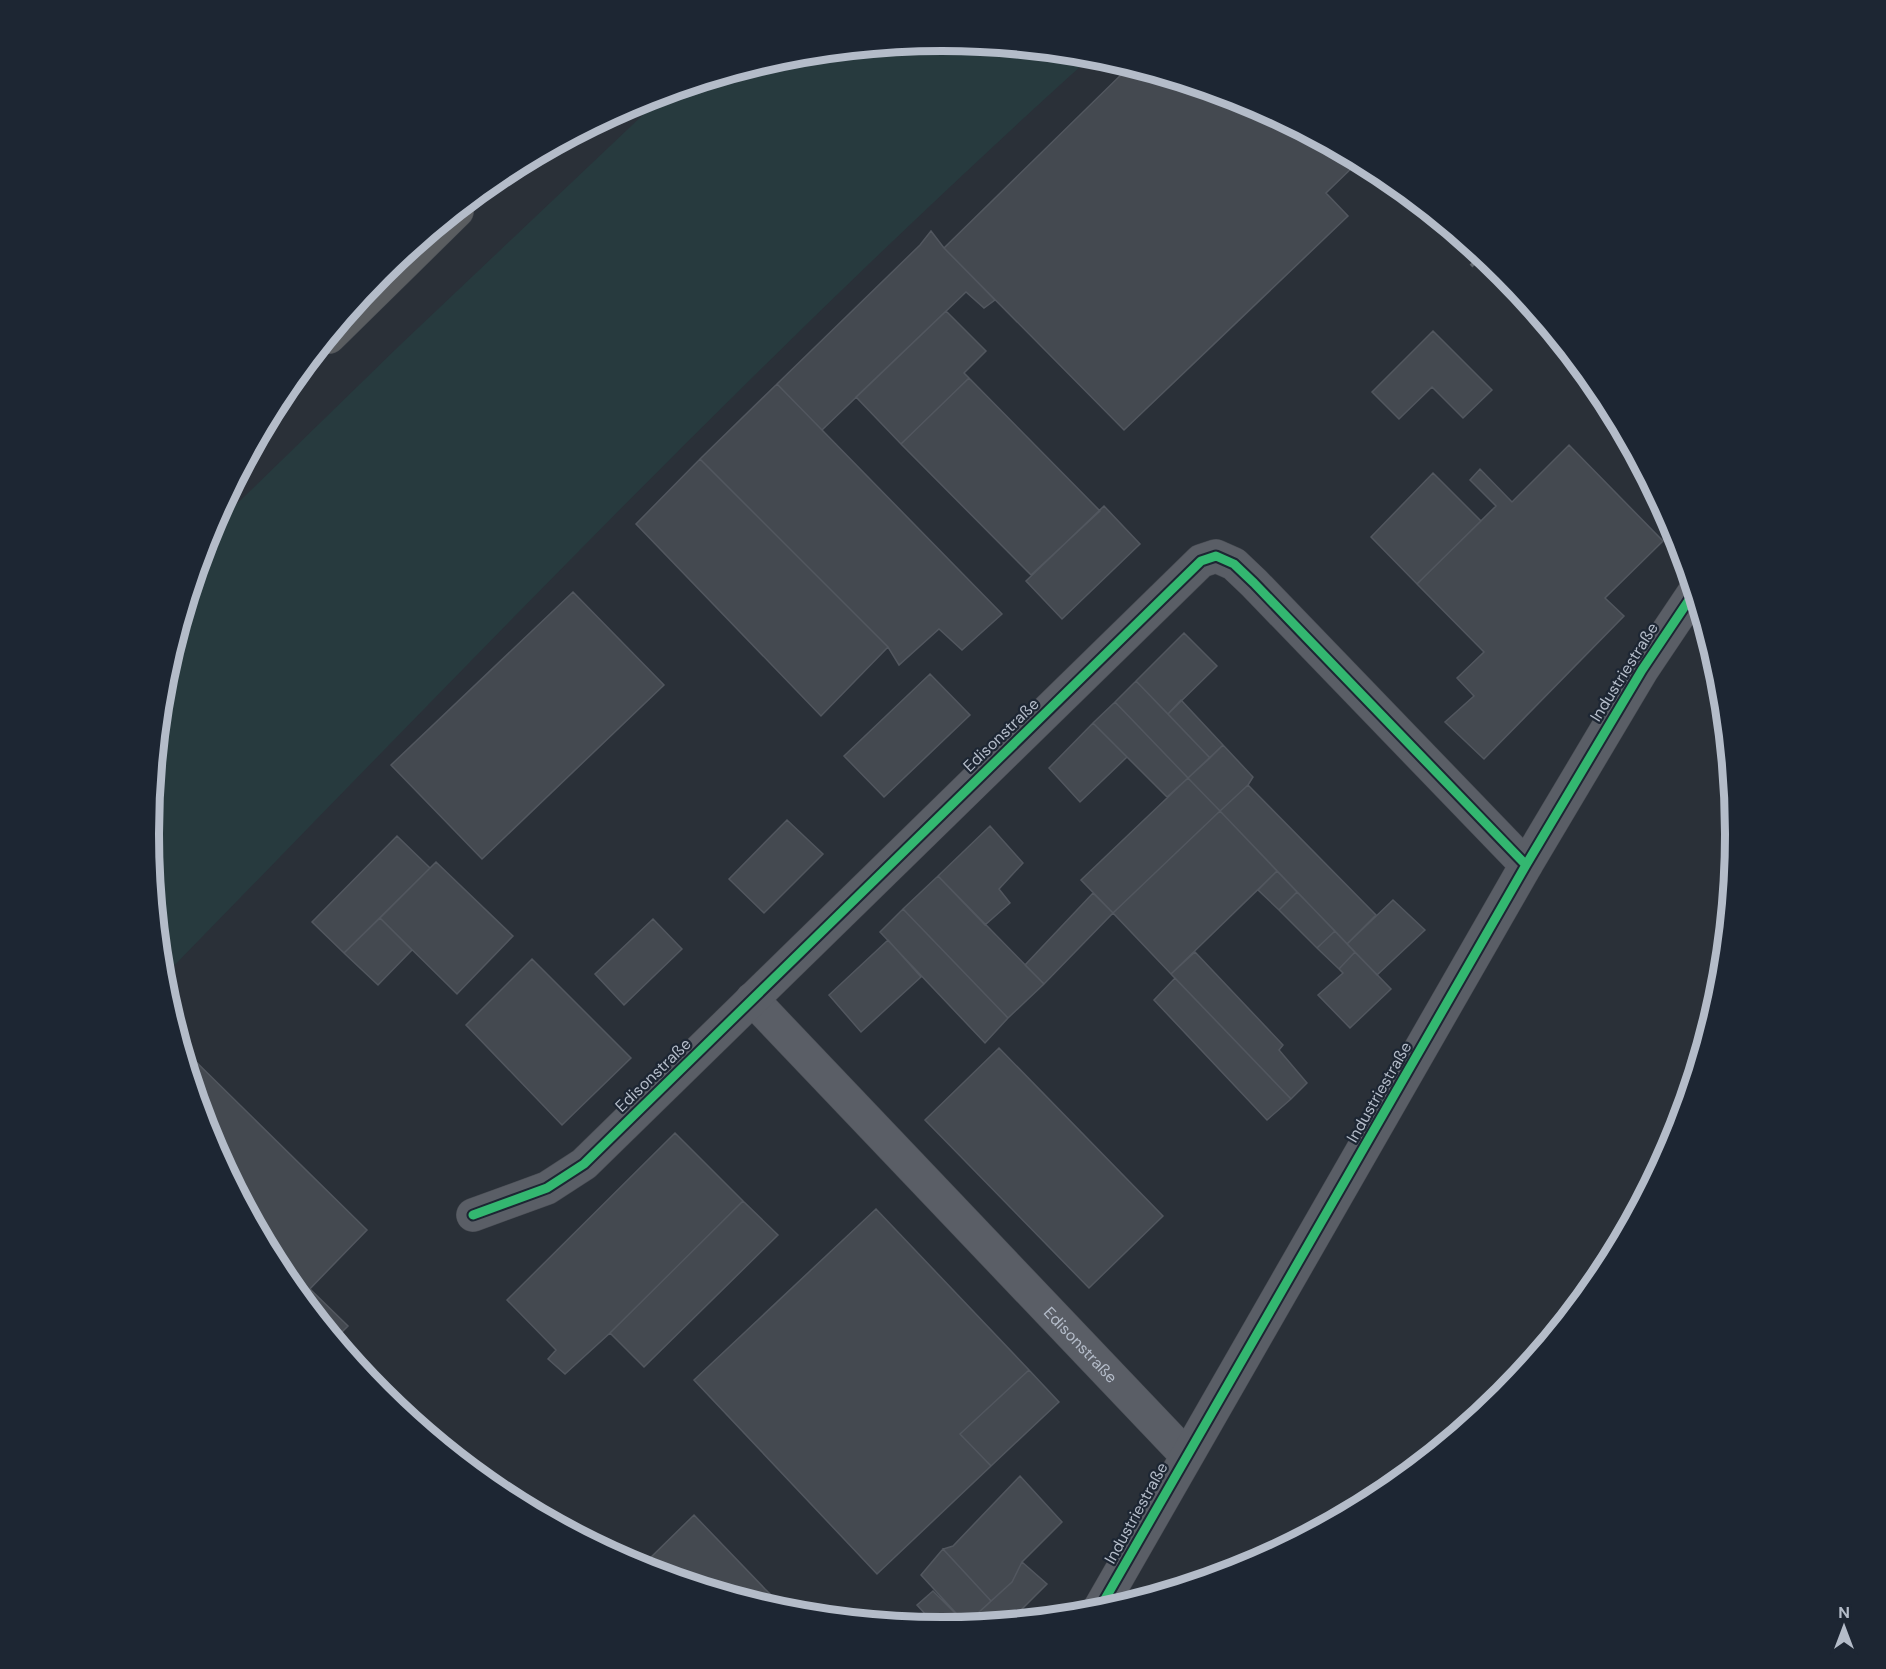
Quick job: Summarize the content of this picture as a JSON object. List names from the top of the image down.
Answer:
{
  "streets": {
    "street": ["Industriestraße", "Edisonstraße"]
  },
  "crossings": [
    ["Industriestraße", "Edisonstraße"]
  ],
  "north": "top"
}
